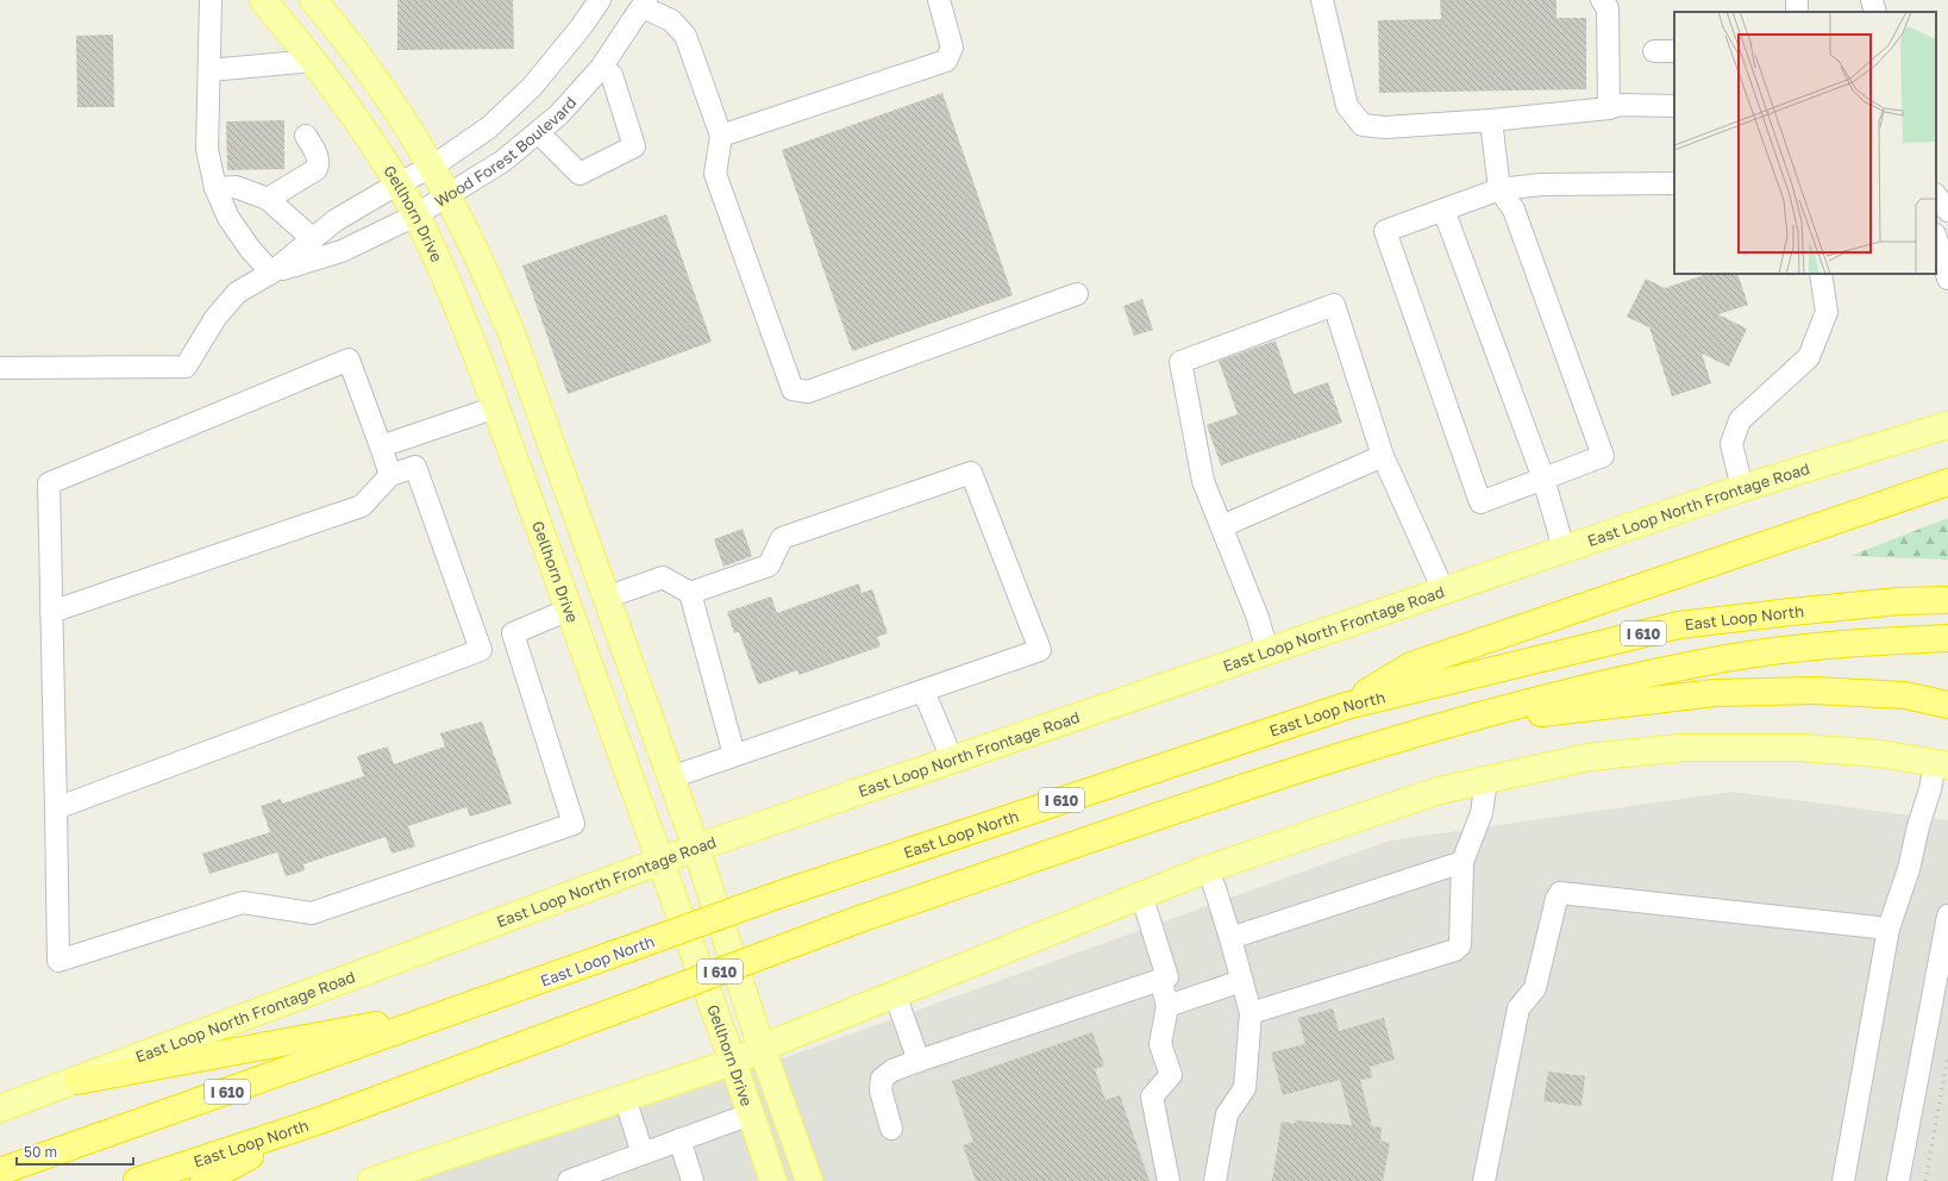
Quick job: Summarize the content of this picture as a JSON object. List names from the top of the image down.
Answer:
{
  "streets": {
    "highway": ["East Loop North", "I 610"],
    "main road": ["Gellhorn Drive", "East Loop North Frontage Road"],
    "street": ["Wood Forest Boulevard"]
  },
  "crossings": [
    ["Wood Forest Boulevard", "Gellhorn Drive"],
    ["Gellhorn Drive", "East Loop North Frontage Road"]
  ],
  "scale_bar": "50 m"
}
